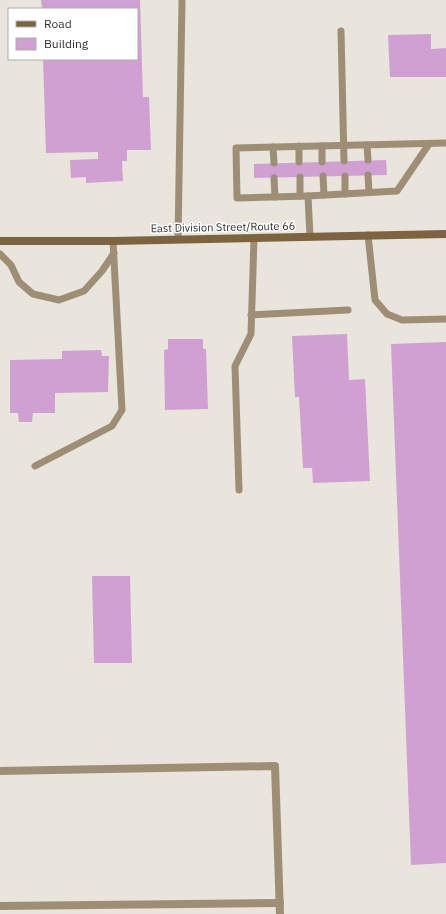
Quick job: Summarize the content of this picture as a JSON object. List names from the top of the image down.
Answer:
{
  "streets": {
    "main road": ["East Division Street/Route 66"]
  },
  "legend": ["Road", "Building"]
}
